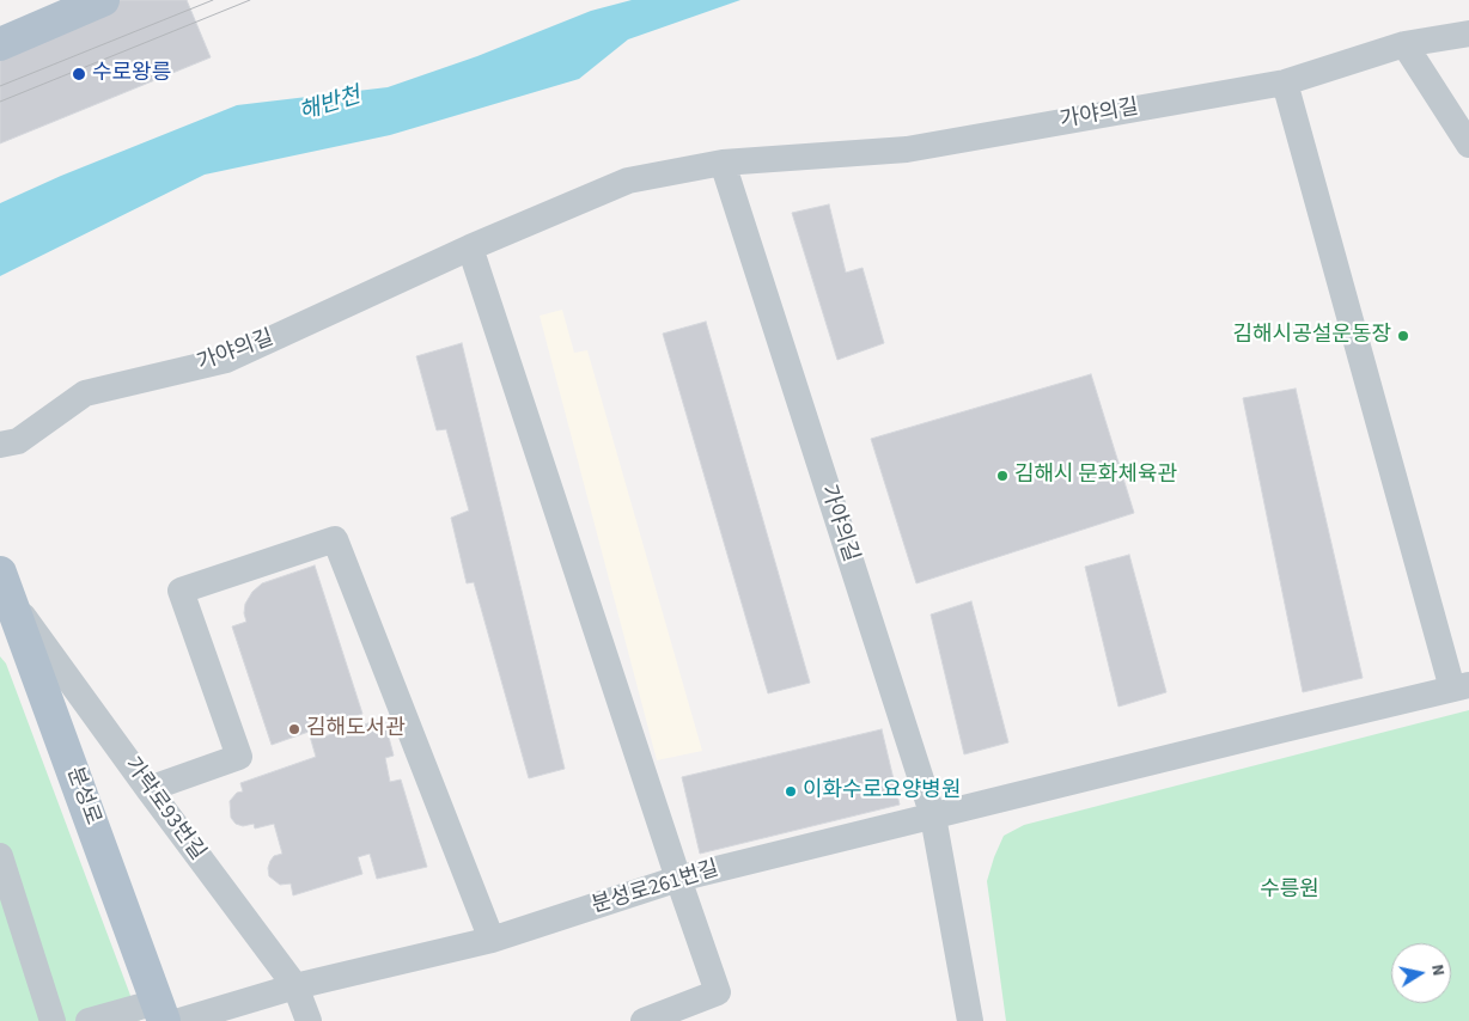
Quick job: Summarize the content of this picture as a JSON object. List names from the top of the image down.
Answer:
{
  "streets": {
    "main road": ["분성로"],
    "street": ["가야의길", "가락로93번길", "분성로261번길"]
  },
  "crossings": [
    ["가야의길", "분성로261번길"],
    ["분성로", "가락로93번길"],
    ["분성로", "분성로261번길"],
    ["가락로93번길", "분성로261번길"]
  ],
  "water": ["해반천"],
  "parks": ["수릉원"],
  "places": [
    "수로왕릉",
    "김해시공설운동장",
    "김해시 문화체육관",
    "김해도서관",
    "이화수로요양병원"
  ],
  "north": "right"
}
